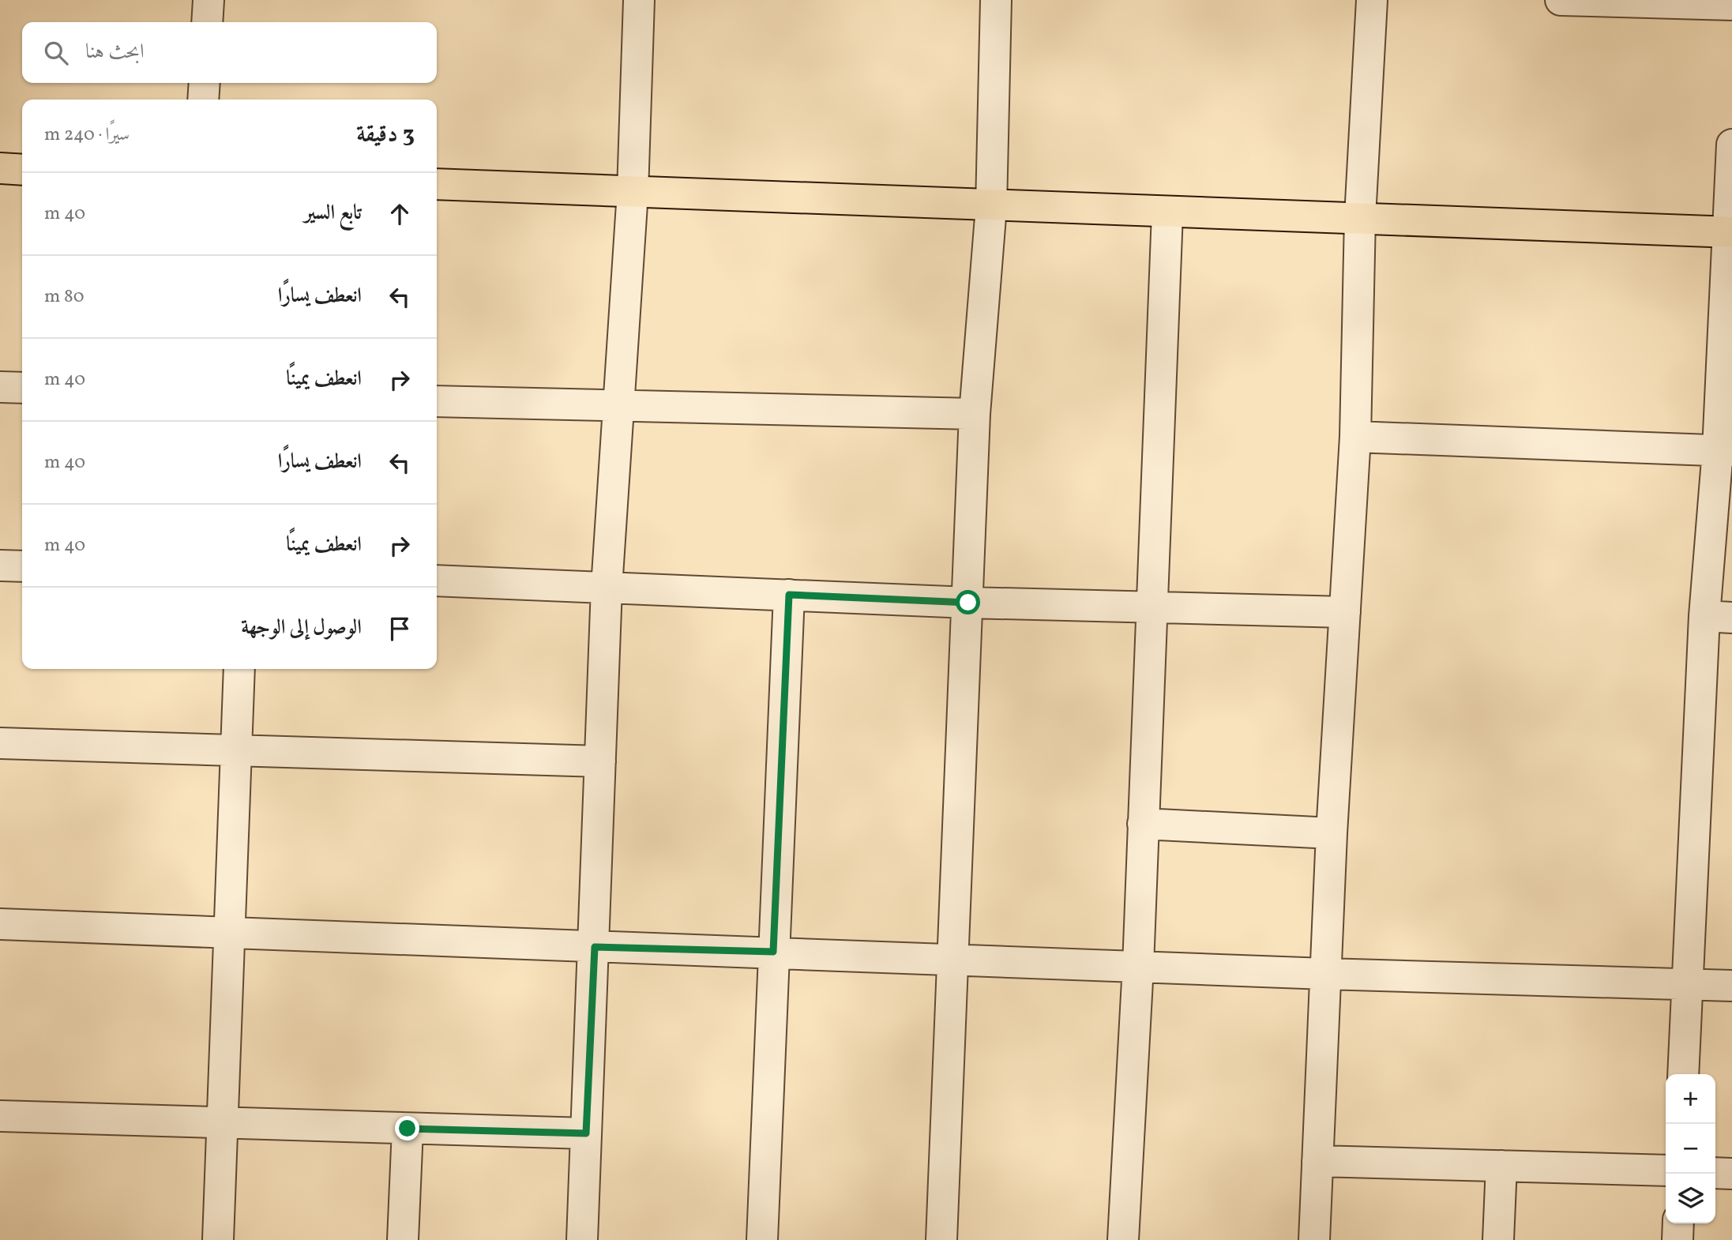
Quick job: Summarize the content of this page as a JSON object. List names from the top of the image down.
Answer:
{
  "page": {
    "search": "ابحث هنا",
    "heading": ["3 دقيقة", "سيرًا · 240 m"],
    "list": [
      ["تابع السير", "40 m"],
      ["انعطف يسارًا", "80 m"],
      ["انعطف يمينًا", "40 m"],
      ["انعطف يسارًا", "40 m"],
      ["انعطف يمينًا", "40 m"],
      "الوصول إلى الوجهة"
    ],
    "map_buttons": ["+", "−"]
  }
}
